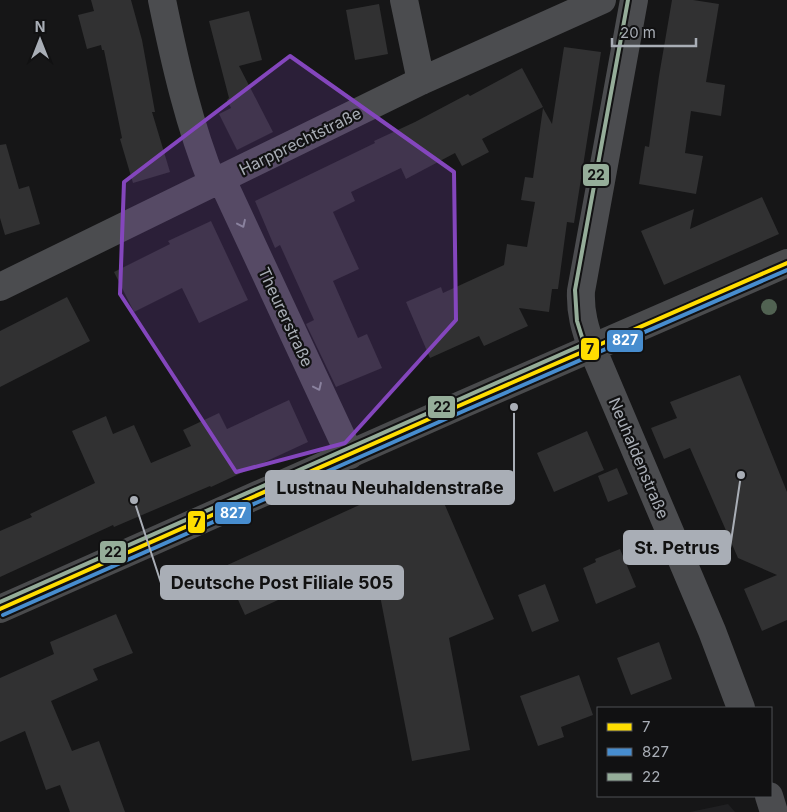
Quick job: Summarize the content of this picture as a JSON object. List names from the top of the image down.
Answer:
{
  "streets": {
    "street": ["Harpprechtstraße", "Theurerstraße", "Neuhaldenstraße"]
  },
  "crossings": [
    ["Harpprechtstraße", "Theurerstraße"]
  ],
  "one_way": ["Theurerstraße"],
  "places": ["Lustnau Neuhaldenstraße", "St. Petrus", "Deutsche Post Filiale 505"],
  "lines": ["transit line 22", "transit line 7", "transit line 827"],
  "legend": ["7", "827", "22"],
  "scale_bar": "20 m",
  "north": "top"
}
